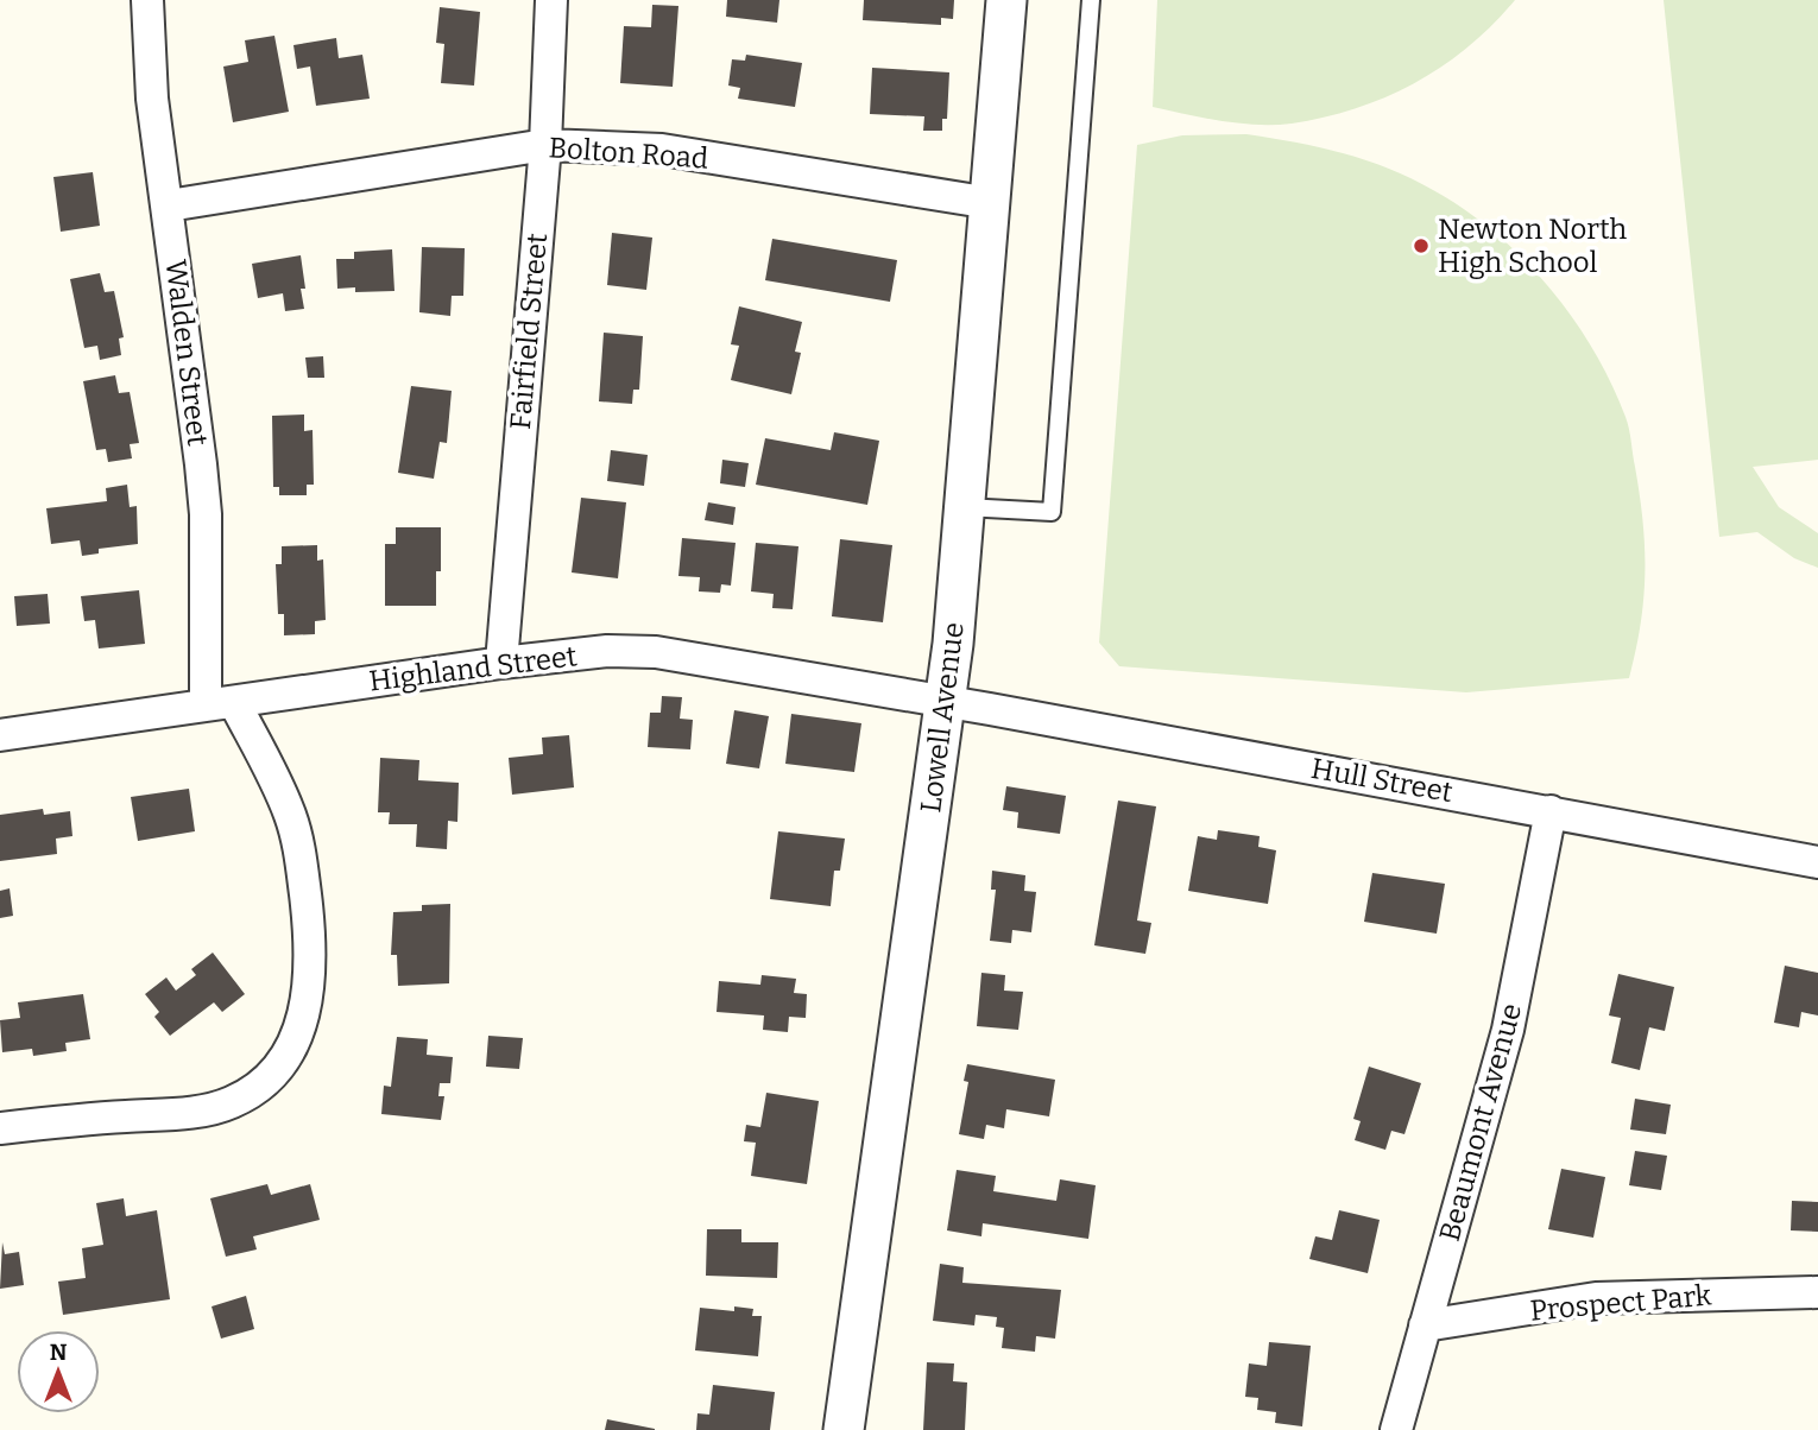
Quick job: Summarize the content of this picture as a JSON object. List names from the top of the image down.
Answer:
{
  "streets": {
    "street": [
      "Bolton Road",
      "Fairfield Street",
      "Walden Street",
      "Highland Street",
      "Lowell Avenue",
      "Hull Street",
      "Beaumont Avenue",
      "Prospect Park"
    ]
  },
  "crossings": [
    ["Bolton Road", "Fairfield Street"],
    ["Bolton Road", "Walden Street"],
    ["Bolton Road", "Lowell Avenue"],
    ["Fairfield Street", "Highland Street"],
    ["Walden Street", "Highland Street"],
    ["Highland Street", "Lowell Avenue"],
    ["Highland Street", "Hull Street"],
    ["Lowell Avenue", "Hull Street"],
    ["Hull Street", "Beaumont Avenue"],
    ["Beaumont Avenue", "Prospect Park"]
  ],
  "places": ["Newton North High School"],
  "north": "top"
}
